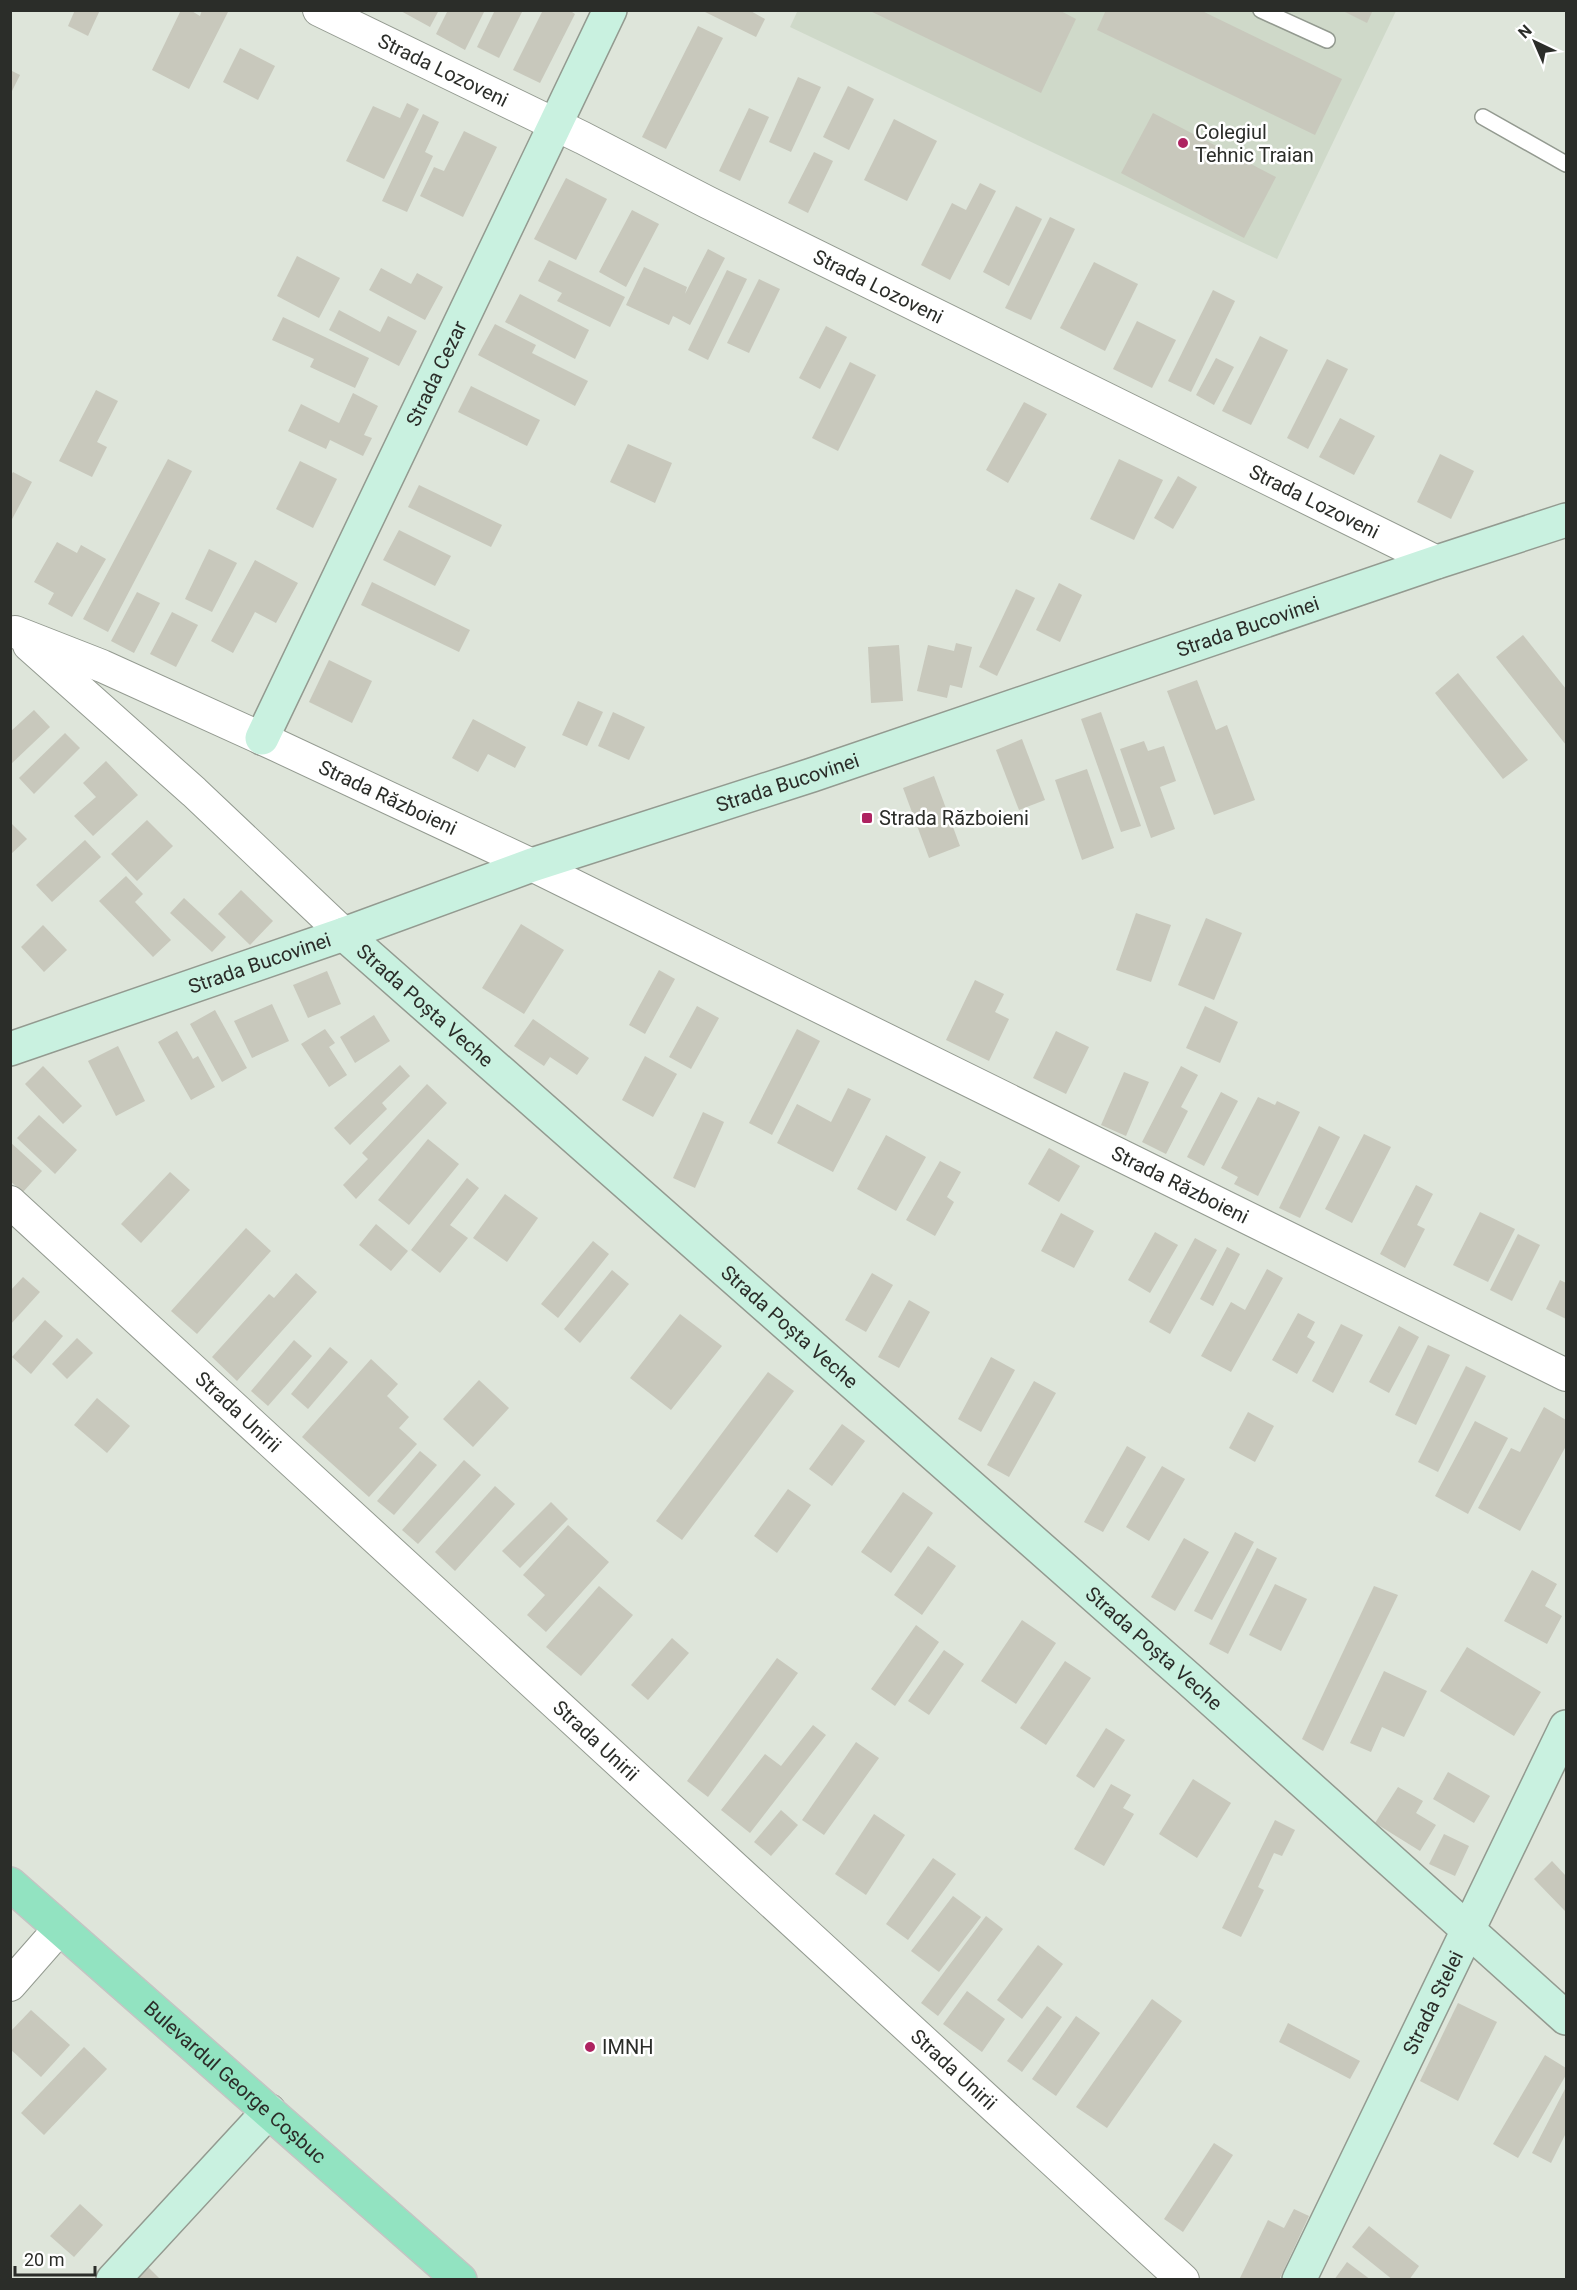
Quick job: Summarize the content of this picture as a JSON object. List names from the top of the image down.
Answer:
{
  "streets": {
    "main road": ["Bulevardul George Coșbuc"],
    "street": [
      "Strada Lozoveni",
      "Strada Cezar",
      "Strada Bucovinei",
      "Strada Războieni",
      "Strada Poșta Veche",
      "Strada Unirii",
      "Strada Stelei"
    ]
  },
  "crossings": [
    ["Strada Lozoveni", "Strada Cezar"],
    ["Strada Lozoveni", "Strada Bucovinei"],
    ["Strada Cezar", "Strada Războieni"],
    ["Strada Bucovinei", "Strada Războieni"],
    ["Strada Bucovinei", "Strada Poșta Veche"],
    ["Strada Războieni", "Strada Poșta Veche"],
    ["Strada Poșta Veche", "Strada Stelei"]
  ],
  "places": {
    "other": ["Colegiul Tehnic Traian", "IMNH"],
    "transit": ["Strada Războieni"]
  },
  "scale_bar": "20 m",
  "north": "top left"
}
